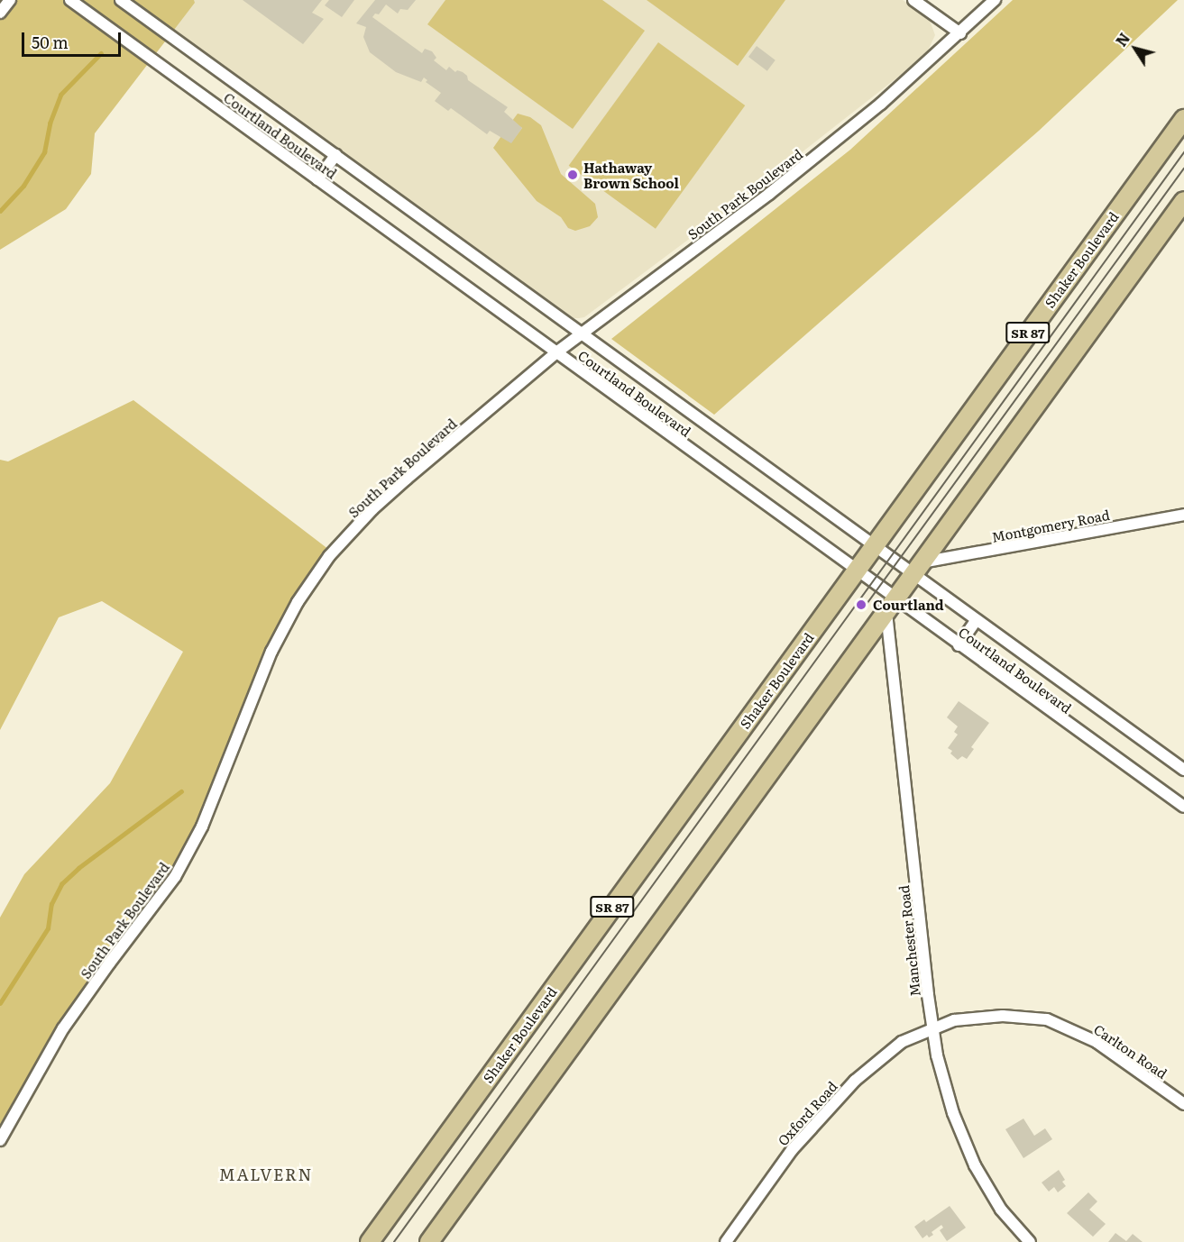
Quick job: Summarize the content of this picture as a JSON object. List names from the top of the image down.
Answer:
{
  "streets": {
    "main road": ["Shaker Boulevard", "SR 87"],
    "street": [
      "Courtland Boulevard",
      "South Park Boulevard",
      "Montgomery Road",
      "Manchester Road",
      "Carlton Road",
      "Oxford Road"
    ]
  },
  "crossings": [
    ["Courtland Boulevard", "South Park Boulevard"],
    ["Courtland Boulevard", "Shaker Boulevard"],
    ["Courtland Boulevard", "Montgomery Road"],
    ["Courtland Boulevard", "Manchester Road"],
    ["Manchester Road", "Carlton Road"],
    ["Manchester Road", "Oxford Road"],
    ["Carlton Road", "Oxford Road"]
  ],
  "districts": ["MALVERN"],
  "places": ["Hathaway Brown School", "Courtland"],
  "scale_bar": "50 m",
  "north": "top left"
}
